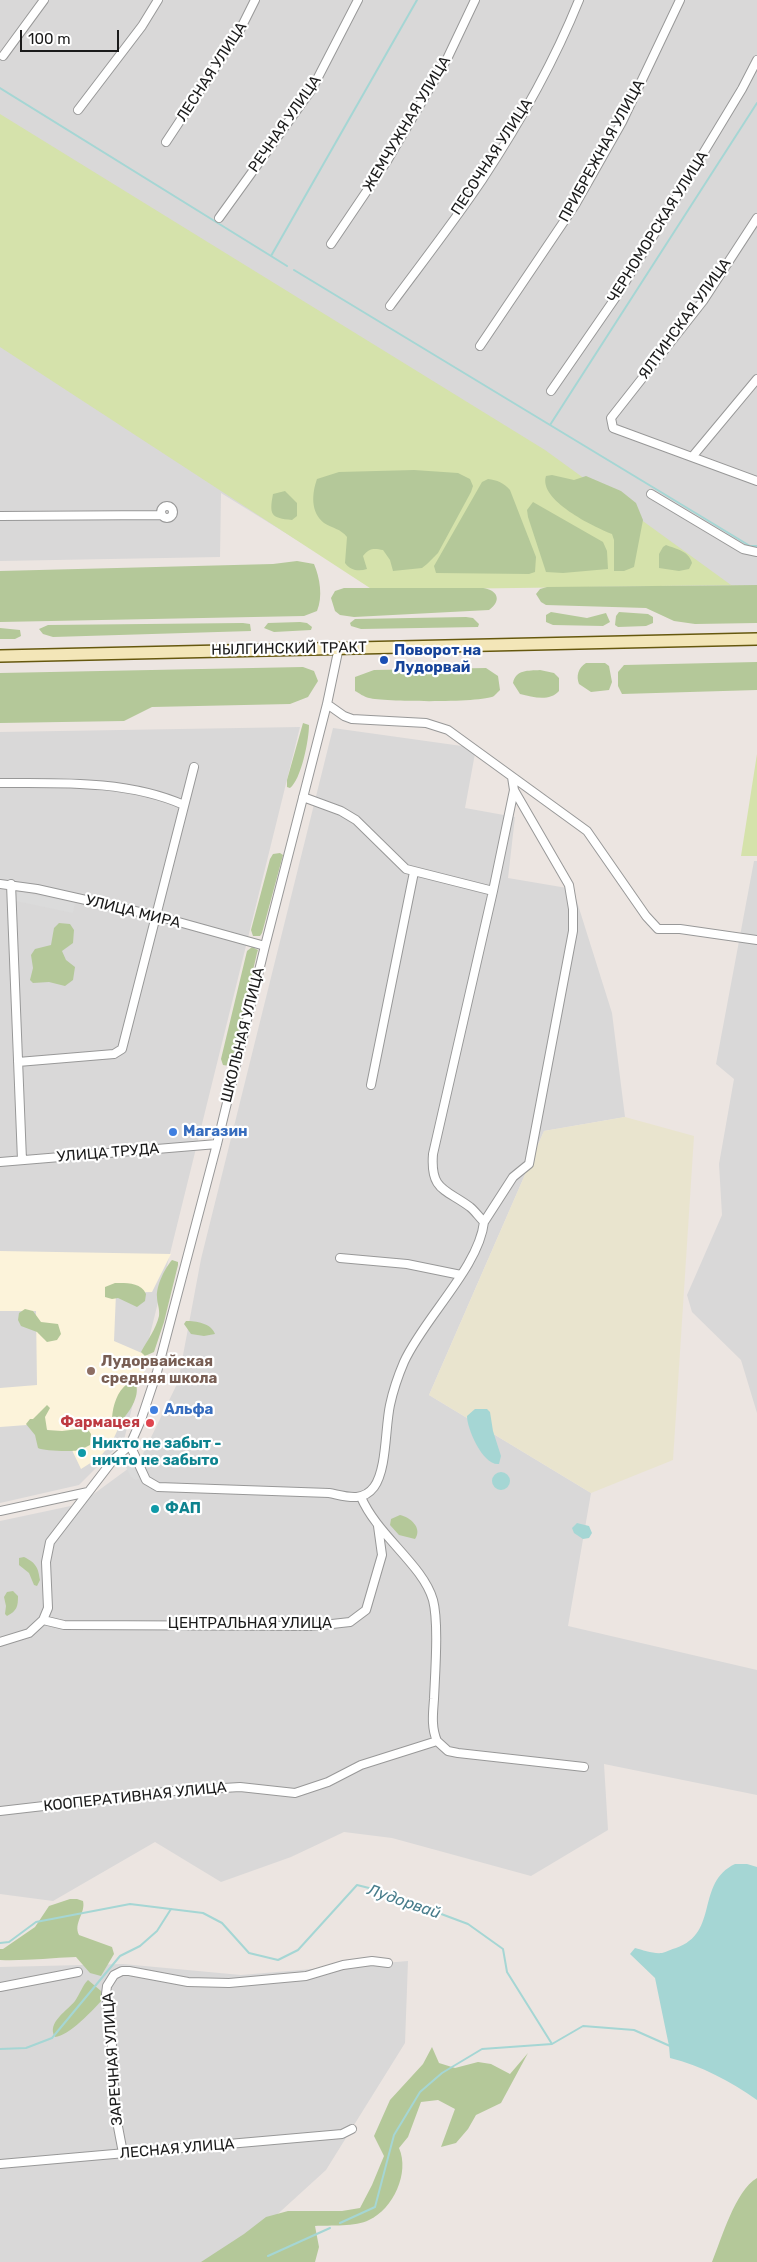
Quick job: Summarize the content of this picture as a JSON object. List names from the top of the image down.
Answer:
{
  "streets": {
    "main road": ["НЫЛГИНСКИЙ ТРАКТ"],
    "street": [
      "ЛЕСНАЯ УЛИЦА",
      "РЕЧНАЯ УЛИЦА",
      "ЖЕМЧУЖНАЯ УЛИЦА",
      "ПРИБРЕЖНАЯ УЛИЦА",
      "ПЕСОЧНАЯ УЛИЦА",
      "ЧЕРНОМОРСКАЯ УЛИЦА",
      "ЯЛТИНСКАЯ УЛИЦА",
      "УЛИЦА МИРА",
      "ШКОЛЬНАЯ УЛИЦА",
      "УЛИЦА ТРУДА",
      "ЦЕНТРАЛЬНАЯ УЛИЦА",
      "КООПЕРАТИВНАЯ УЛИЦА",
      "ЗАРЕЧНАЯ УЛИЦА"
    ]
  },
  "crossings": [
    ["ЛЕСНАЯ УЛИЦА", "ЗАРЕЧНАЯ УЛИЦА"],
    ["НЫЛГИНСКИЙ ТРАКТ", "ШКОЛЬНАЯ УЛИЦА"],
    ["УЛИЦА МИРА", "ШКОЛЬНАЯ УЛИЦА"],
    ["ШКОЛЬНАЯ УЛИЦА", "УЛИЦА ТРУДА"]
  ],
  "water": ["Лудорвай"],
  "places": [
    "Поворот на Лудорвай",
    "Магазин",
    "Лудорвайская средняя школа",
    "Альфа",
    "Фармацея",
    "Никто не забыт - ничто не забыто",
    "ФАП"
  ],
  "scale_bar": "100 m"
}
